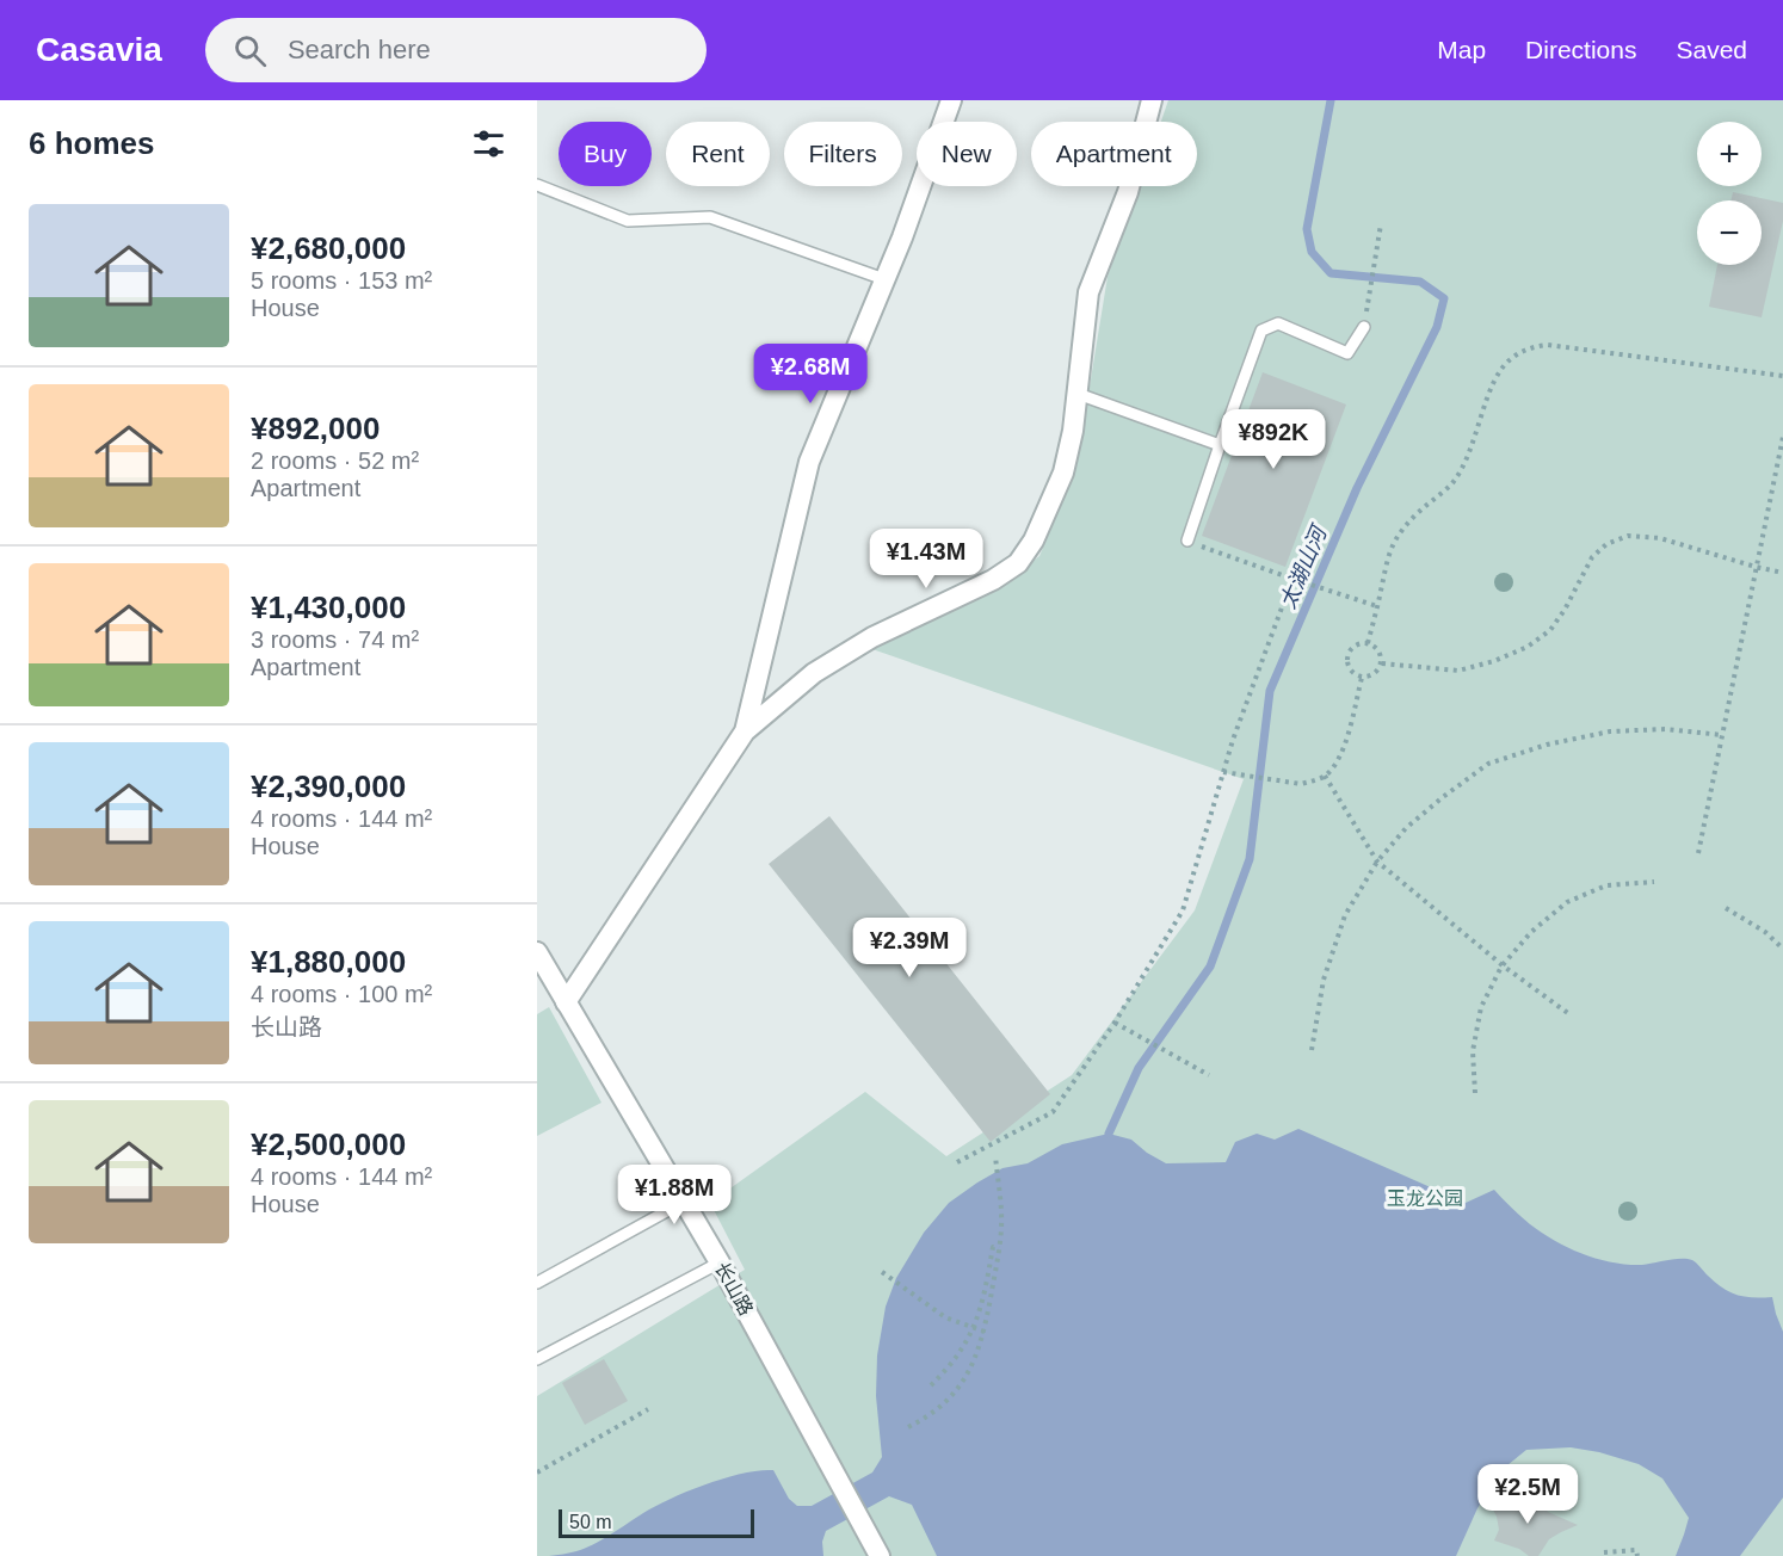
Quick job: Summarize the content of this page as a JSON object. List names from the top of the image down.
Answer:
{
  "streets": {
    "street": ["长山路"]
  },
  "water": ["太湖山河"],
  "parks": ["玉龙公园"],
  "scale_bar": "50 m",
  "page": {
    "header": "Casavia",
    "search": "Search here",
    "nav": ["Map", "Directions", "Saved"],
    "heading": "6 homes",
    "map_buttons": ["+", "−"],
    "chip": [
      "Buy",
      "Rent",
      "Filters",
      "New",
      "Apartment"
    ],
    "list": [
      {
        "name": "¥2,680,000",
        "note": "5 rooms · 153 m² · House"
      },
      {
        "name": "¥892,000",
        "note": "2 rooms · 52 m² · Apartment"
      },
      {
        "name": "¥1,430,000",
        "note": "3 rooms · 74 m² · Apartment"
      },
      {
        "name": "¥2,390,000",
        "note": "4 rooms · 144 m² · House"
      },
      {
        "name": "¥1,880,000",
        "note": "4 rooms · 100 m² · 长山路"
      },
      {
        "name": "¥2,500,000",
        "note": "4 rooms · 144 m² · House"
      }
    ],
    "price": [
      "¥2.68M",
      "¥892K",
      "¥1.43M",
      "¥2.39M",
      "¥1.88M",
      "¥2.5M"
    ],
    "scale": "50 m"
  }
}
